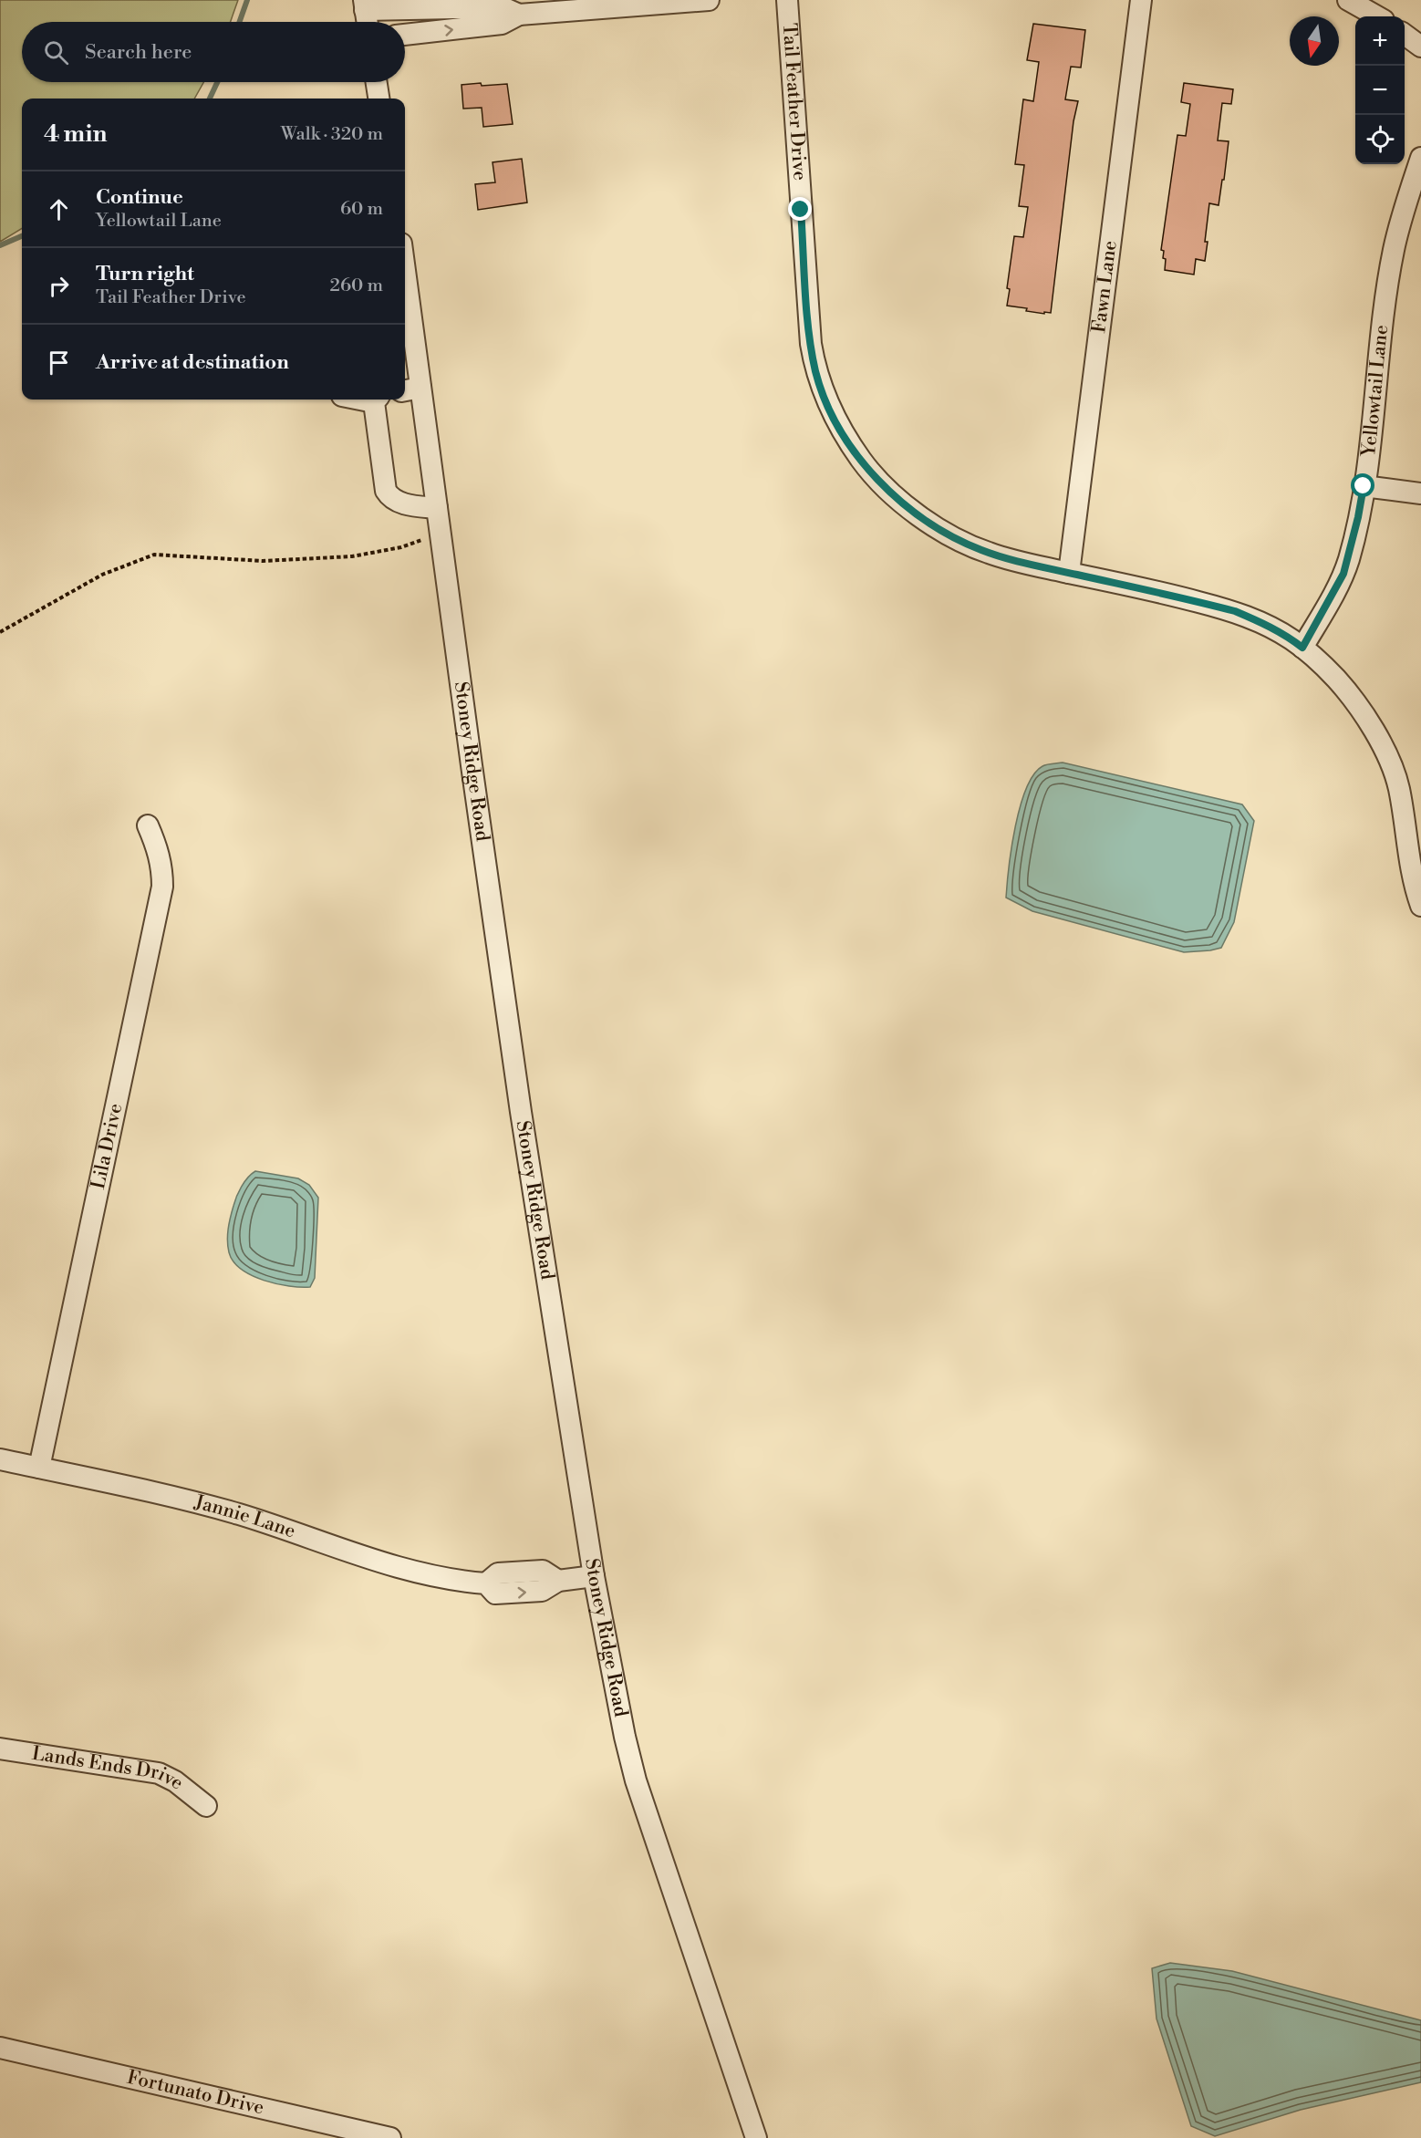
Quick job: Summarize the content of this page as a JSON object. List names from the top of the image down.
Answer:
{
  "streets": {
    "street": [
      "Tail Feather Drive",
      "Fawn Lane",
      "Yellowtail Lane",
      "Stoney Ridge Road",
      "Lila Drive",
      "Jannie Lane",
      "Lands Ends Drive",
      "Fortunato Drive"
    ]
  },
  "crossings": [
    ["Tail Feather Drive", "Fawn Lane"],
    ["Tail Feather Drive", "Yellowtail Lane"],
    ["Stoney Ridge Road", "Jannie Lane"],
    ["Lila Drive", "Jannie Lane"]
  ],
  "north": "bottom",
  "page": {
    "map_buttons": ["+", "−"],
    "search": "Search here",
    "heading": ["4 min", "Walk · 320 m"],
    "list": [
      ["Continue", "Yellowtail Lane", "60 m"],
      ["Turn right", "Tail Feather Drive", "260 m"],
      "Arrive at destination"
    ]
  }
}
